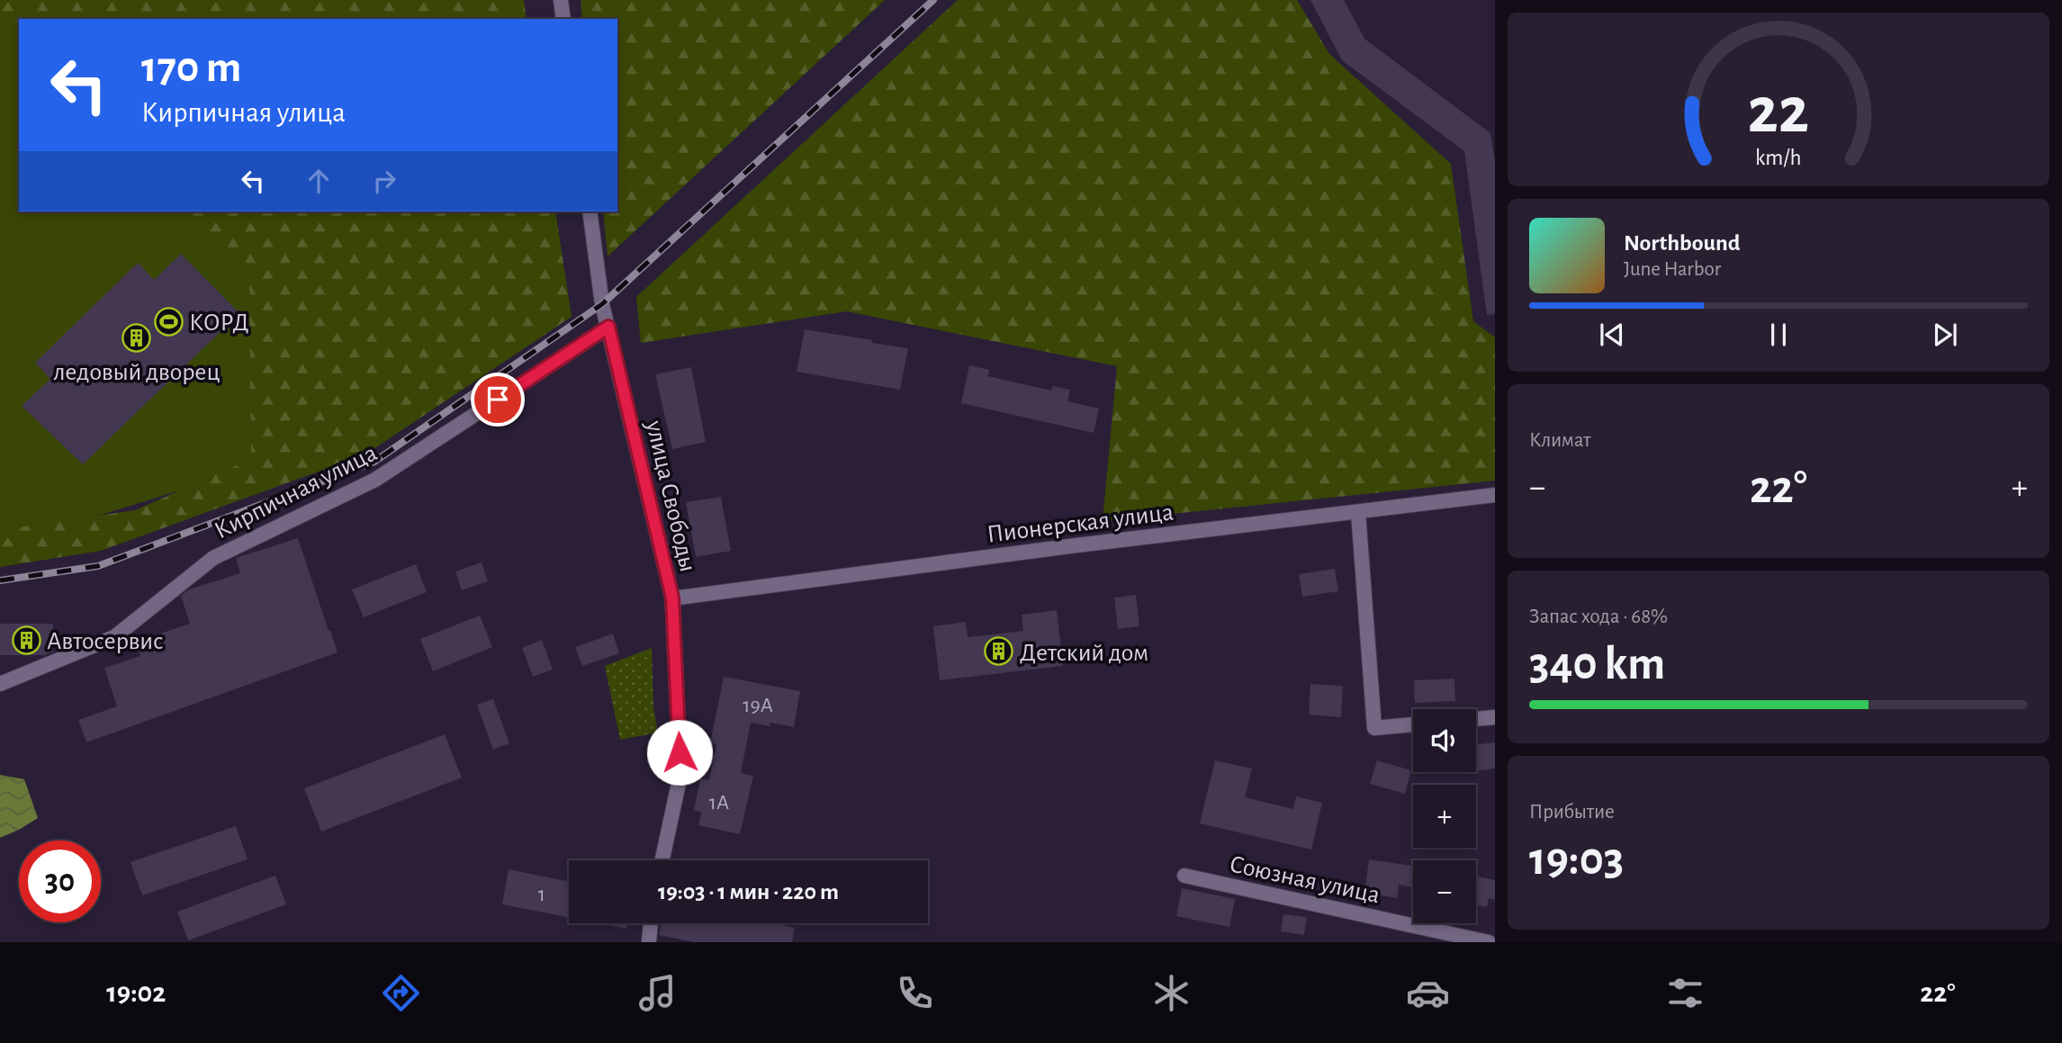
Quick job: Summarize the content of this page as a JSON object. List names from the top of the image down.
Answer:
{
  "streets": {
    "street": [
      "Кирпичная улица",
      "улица Свободы",
      "Пионерская улица",
      "Союзная улица"
    ]
  },
  "crossings": [
    ["Кирпичная улица", "улица Свободы"],
    ["улица Свободы", "Пионерская улица"]
  ],
  "places": {
    "sports": ["КОРД"],
    "building": ["ледовый дворец", "Автосервис", "Детский дом"]
  },
  "house_numbers": ["19А", "1А", "1"],
  "page": {
    "turn": ["170 m", "Кирпичная улица"],
    "song": ["Northbound", "June Harbor"],
    "tile": [
      "Климат",
      ["Запас хода · 68%", "340 km"],
      ["Прибытие", "19:03"]
    ],
    "heat": ["−", "22°", "+"],
    "map_buttons": ["+", "−"],
    "limit": "30",
    "trip": "19:03 · 1 мин · 220 m",
    "tabs": ["19:02", "22°"],
    "gauge": ["22", "km/h"]
  }
}
